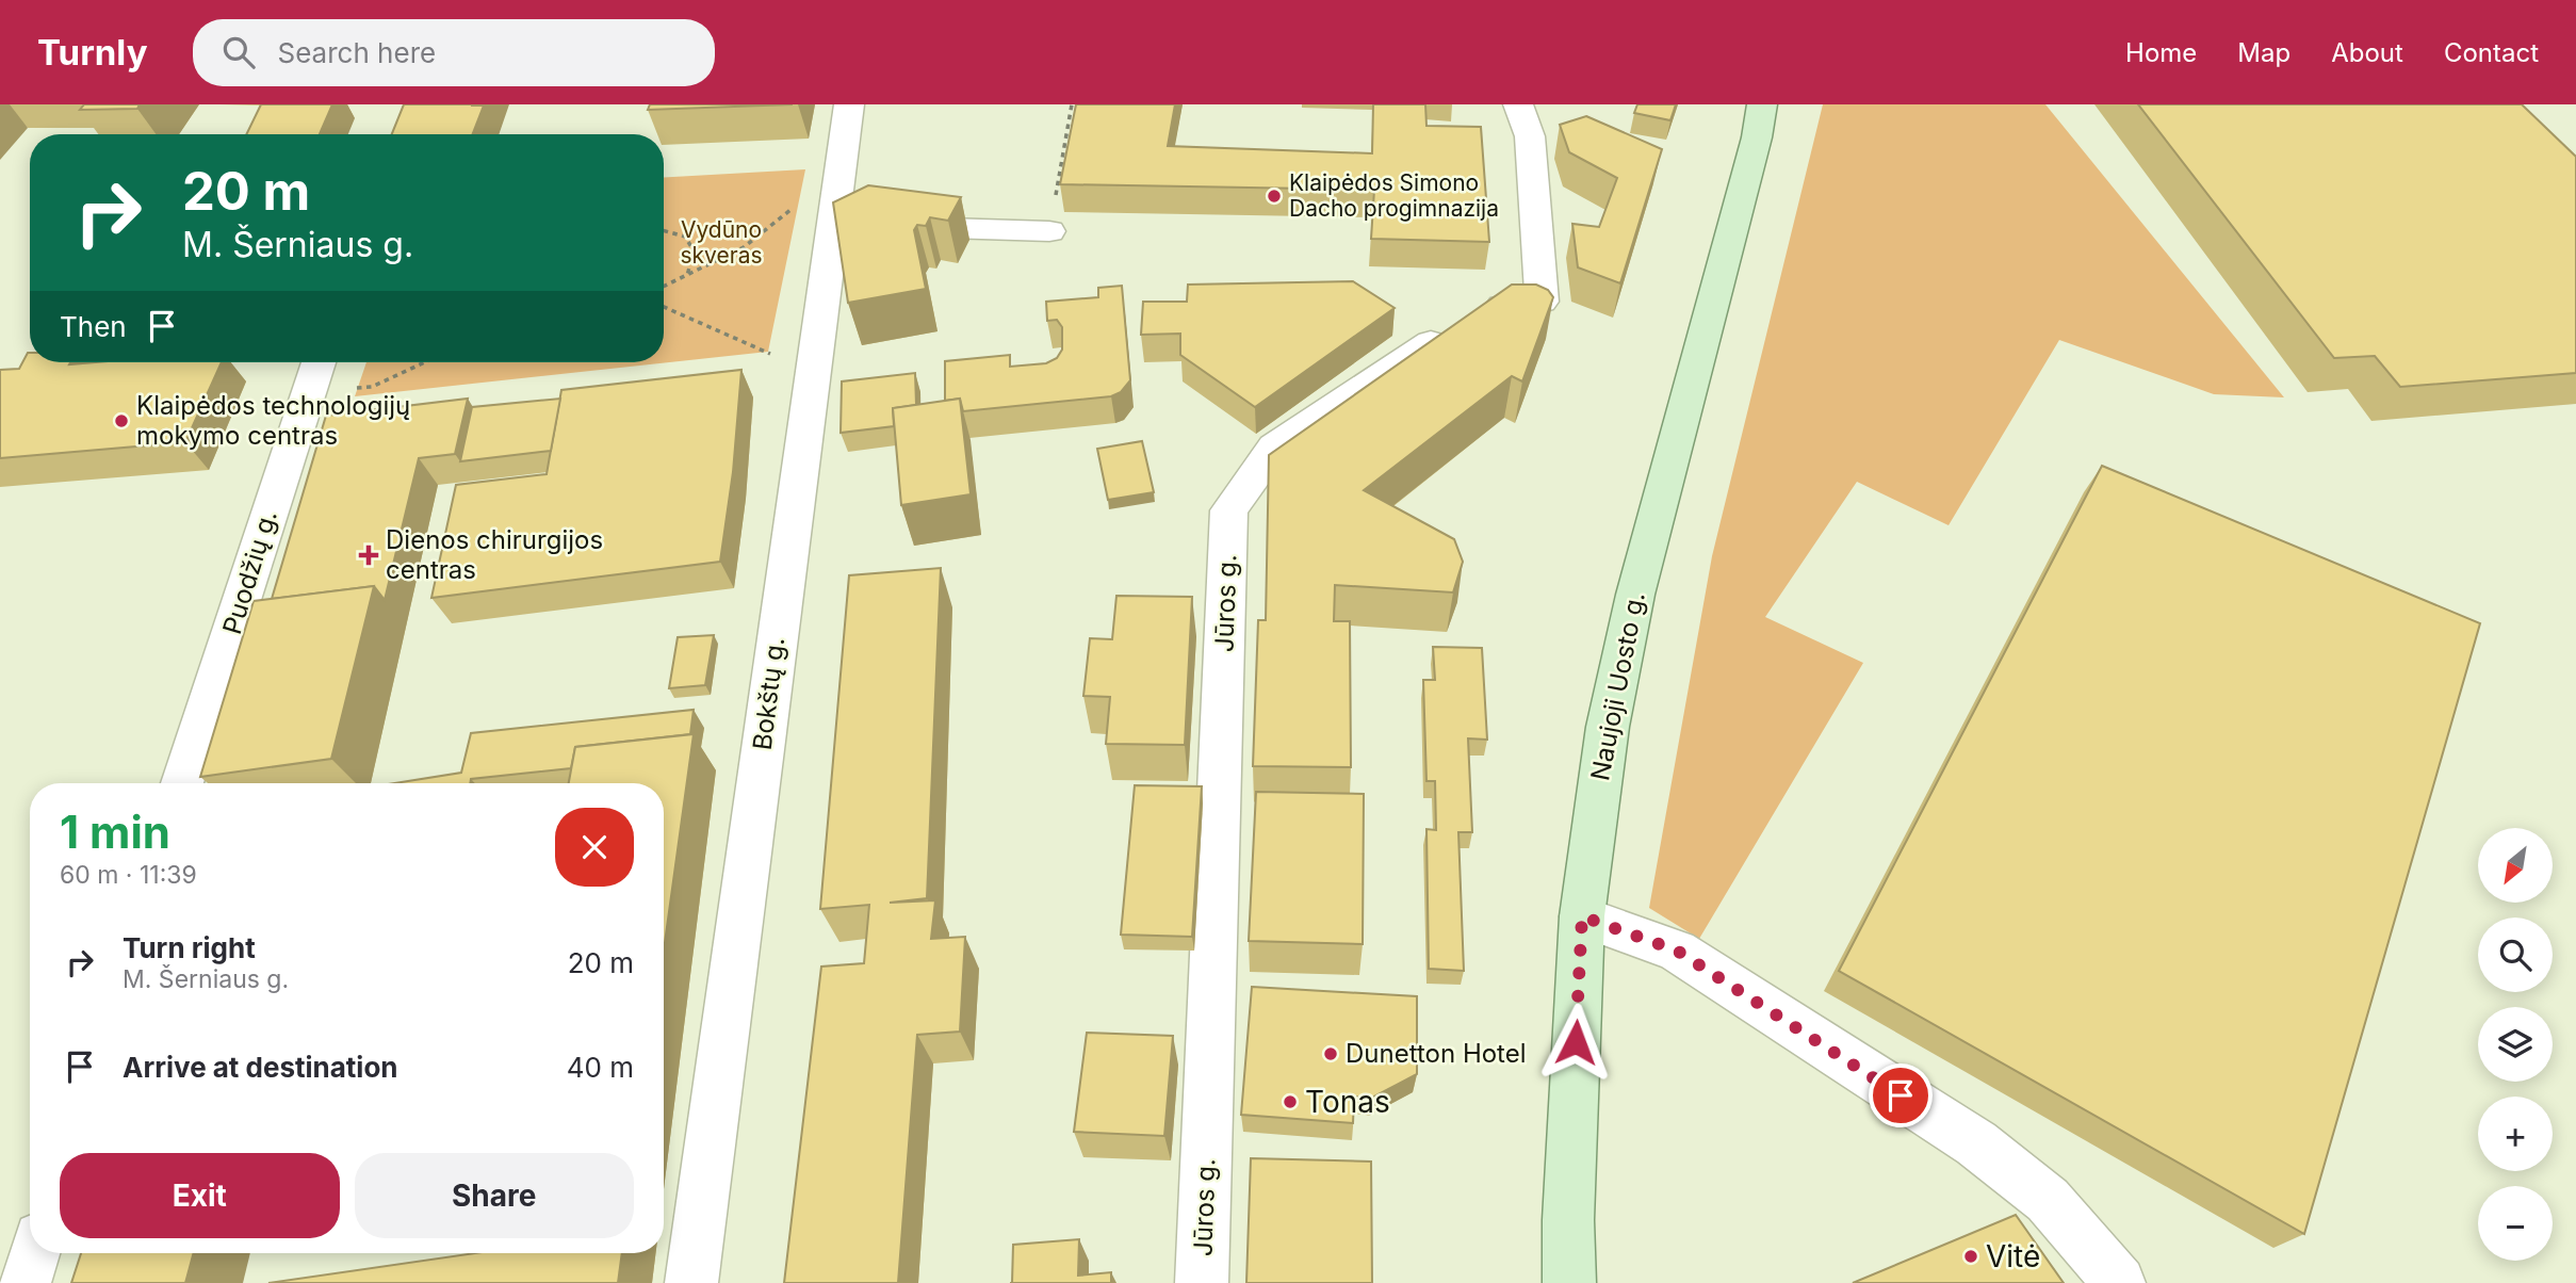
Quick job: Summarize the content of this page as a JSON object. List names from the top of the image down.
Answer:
{
  "streets": {
    "main road": ["Naujoji Uosto g."],
    "street": ["Puodžių g.", "Jūros g.", "Bokštų g."]
  },
  "parks": ["Vydūno skveras"],
  "places": {
    "other": [
      "Klaipėdos Simono Dacho progimnazija",
      "Klaipėdos technologijų mokymo centras",
      "Dunetton Hotel",
      "Tonas",
      "Vitė"
    ],
    "health": ["Dienos chirurgijos centras"]
  },
  "north": "bottom left",
  "page": {
    "header": "Turnly",
    "search": "Search here",
    "nav": [
      "Home",
      "Map",
      "About",
      "Contact"
    ],
    "turn": ["20 m", "M. Šerniaus g."],
    "then": "Then",
    "heading": ["1 min", "60 m · 11:39"],
    "map_buttons": ["+", "−"],
    "list": [
      {
        "name": "Turn right",
        "note": "M. Šerniaus g.",
        "value": "20 m"
      },
      {
        "name": "Arrive at destination",
        "value": "40 m"
      }
    ],
    "buttons": ["Exit", "Share"]
  }
}
